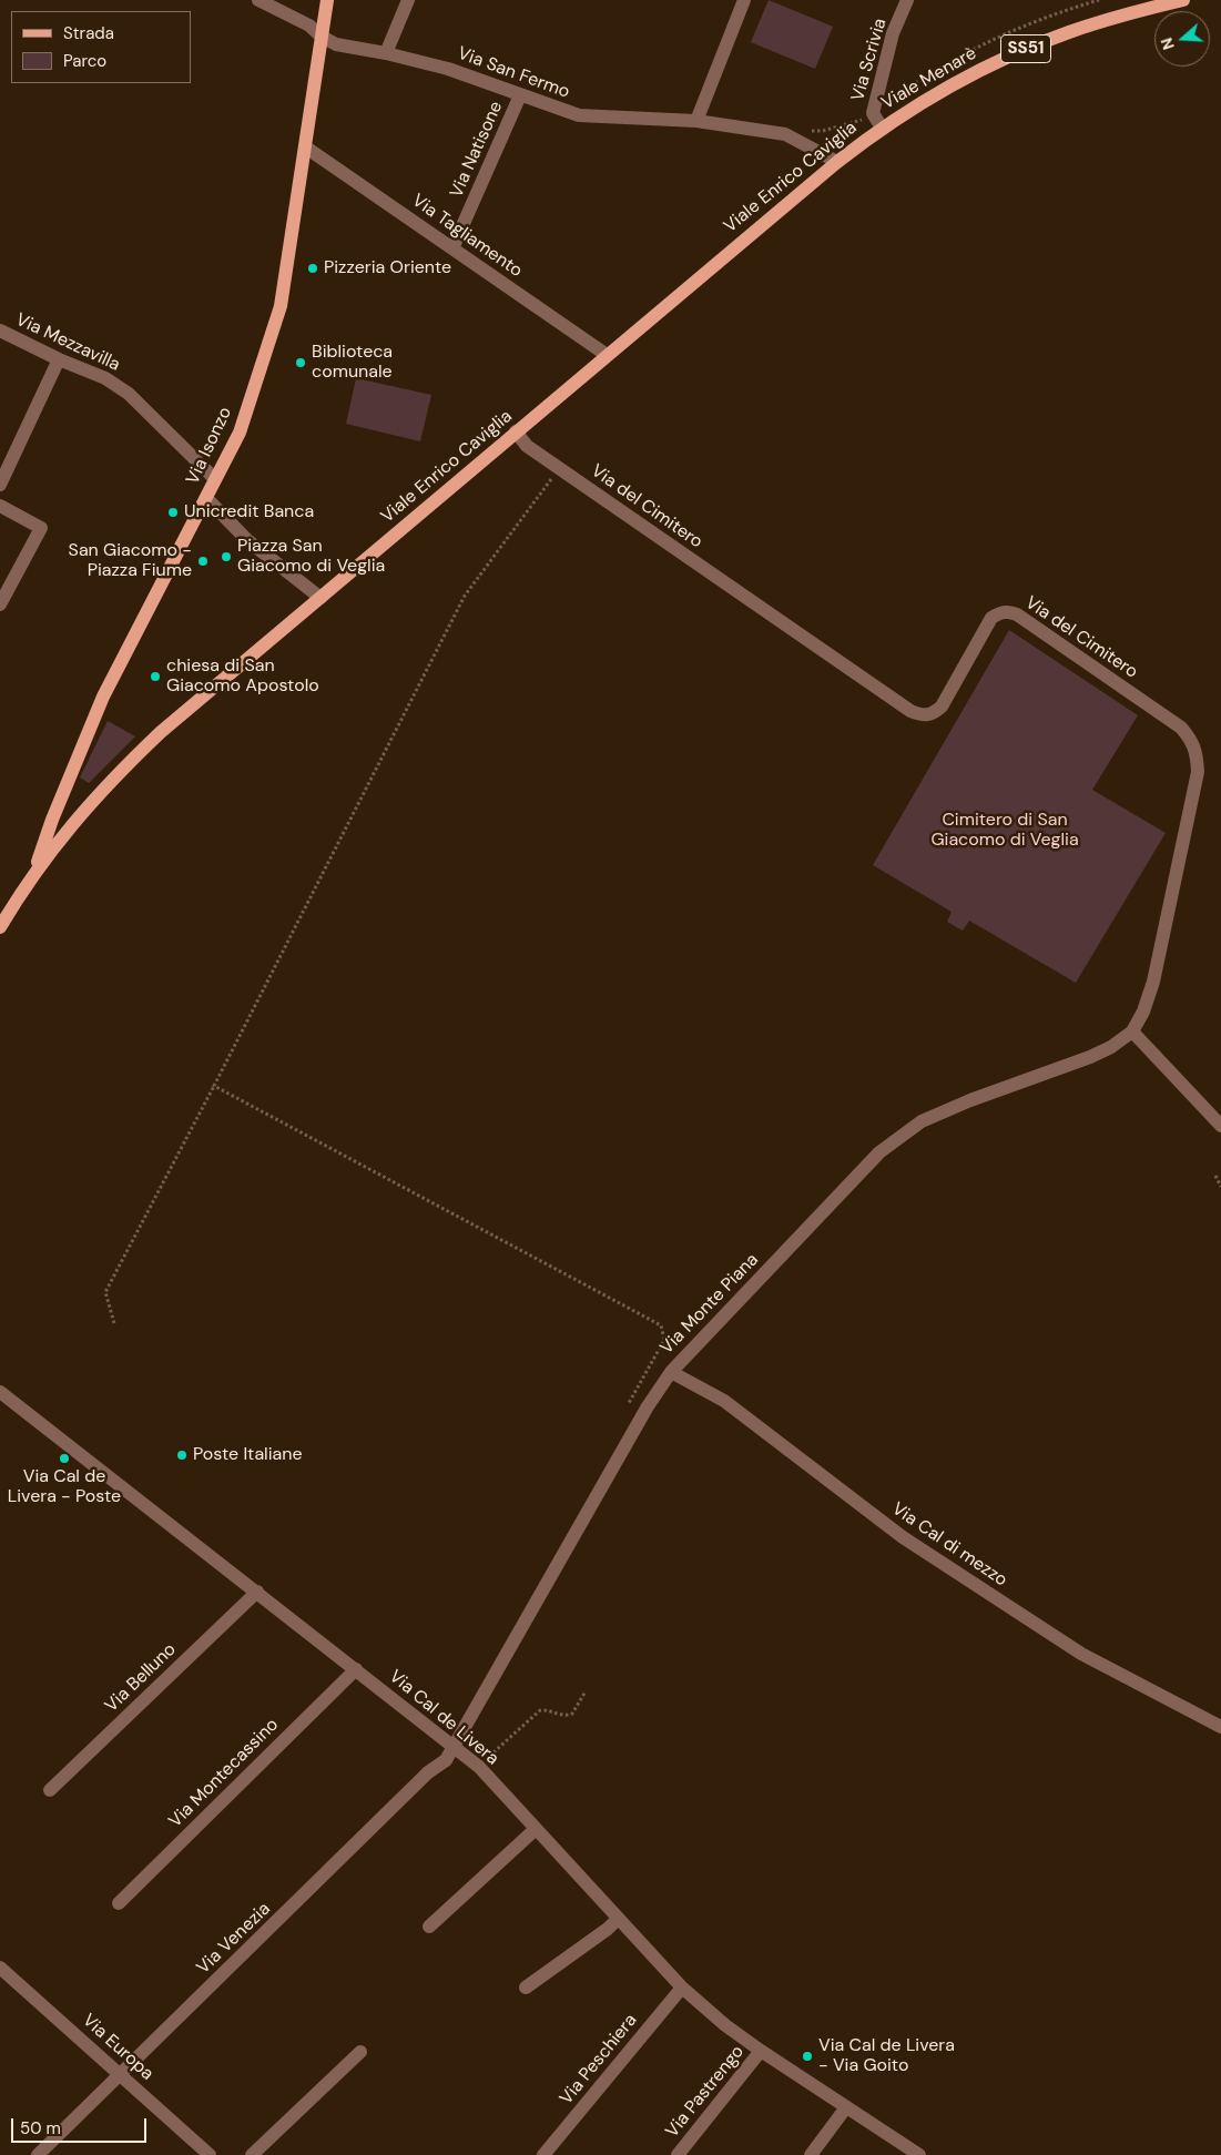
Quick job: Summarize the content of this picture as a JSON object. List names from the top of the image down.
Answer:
{
  "streets": {
    "main road": [
      "SS51",
      "Viale Menarè",
      "Viale Enrico Caviglia",
      "Via Isonzo"
    ],
    "street": [
      "Via Scrivia",
      "Via San Fermo",
      "Via Natisone",
      "Via Tagliamento",
      "Via Mezzavilla",
      "Via del Cimitero",
      "Via Monte Piana",
      "Via Cal di mezzo",
      "Via Belluno",
      "Via Cal de Livera",
      "Via Montecassino",
      "Via Venezia",
      "Via Europa",
      "Via Peschiera",
      "Via Pastrengo"
    ]
  },
  "crossings": [
    ["Via Scrivia", "Viale Menarè"],
    ["Via Scrivia", "Viale Enrico Caviglia"],
    ["Via San Fermo", "Via Natisone"],
    ["Via San Fermo", "Viale Enrico Caviglia"],
    ["Via San Fermo", "Via Isonzo"],
    ["Viale Menarè", "Viale Enrico Caviglia"],
    ["Via Natisone", "Via Tagliamento"],
    ["Viale Enrico Caviglia", "Via Tagliamento"],
    ["Viale Enrico Caviglia", "Via Isonzo"],
    ["Viale Enrico Caviglia", "Via del Cimitero"],
    ["Via Tagliamento", "Via Isonzo"],
    ["Via Mezzavilla", "Via Isonzo"],
    ["Via del Cimitero", "Via Monte Piana"],
    ["Via Monte Piana", "Via Cal di mezzo"],
    ["Via Monte Piana", "Via Cal de Livera"],
    ["Via Monte Piana", "Via Venezia"],
    ["Via Belluno", "Via Cal de Livera"],
    ["Via Cal de Livera", "Via Montecassino"],
    ["Via Cal de Livera", "Via Venezia"],
    ["Via Cal de Livera", "Via Peschiera"],
    ["Via Cal de Livera", "Via Pastrengo"],
    ["Via Venezia", "Via Europa"]
  ],
  "parks": ["Cimitero di San Giacomo di Veglia"],
  "places": [
    "Pizzeria Oriente",
    "Biblioteca comunale",
    "Unicredit Banca",
    "Piazza San Giacomo di Veglia",
    "San Giacomo - Piazza Fiume",
    "chiesa di San Giacomo Apostolo",
    "Poste Italiane",
    "Via Cal de Livera - Poste",
    "Via Cal de Livera - Via Goito"
  ],
  "legend": ["Strada", "Parco"],
  "scale_bar": "50 m",
  "north": "left"
}
